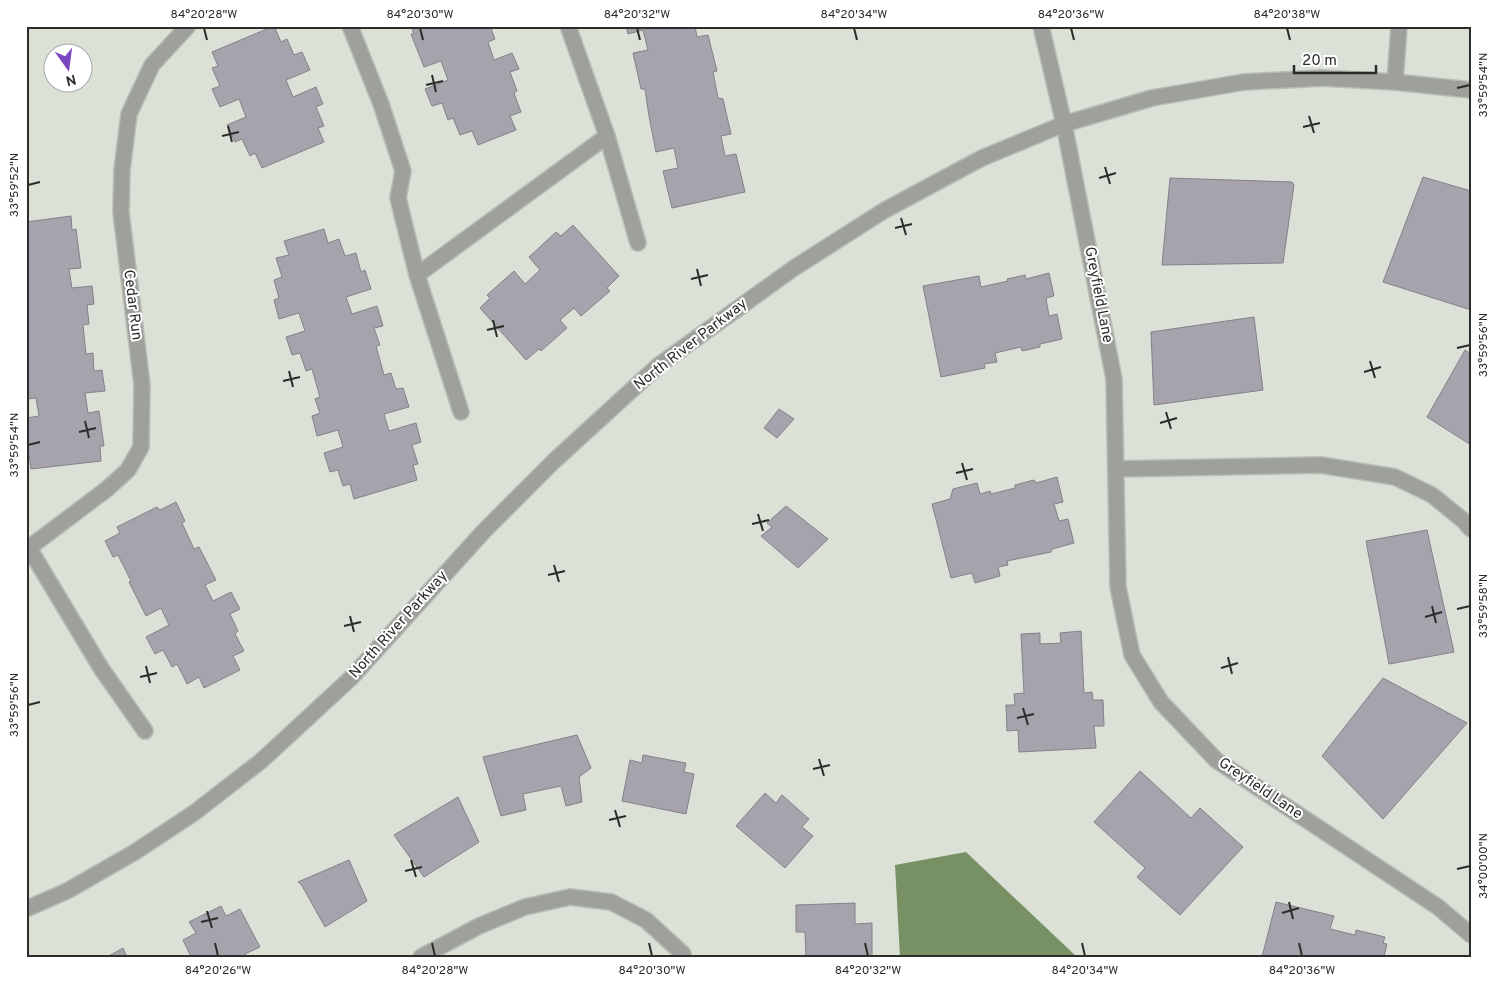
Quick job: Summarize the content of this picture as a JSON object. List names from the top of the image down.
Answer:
{
  "streets": {
    "street": ["Greyfield Lane", "Cedar Run", "North River Parkway"]
  },
  "crossings": [
    ["Greyfield Lane", "North River Parkway"]
  ],
  "scale_bar": "20 m",
  "north": "bottom",
  "coordinates": [
    "84°20'28\"W",
    "84°20'30\"W",
    "84°20'32\"W",
    "84°20'34\"W",
    "84°20'36\"W",
    "84°20'38\"W",
    "33°59'54\"N",
    "33°59'52\"N",
    "33°59'56\"N",
    "33°59'58\"N",
    "34°00'00\"N",
    "84°20'26\"W"
  ]
}
